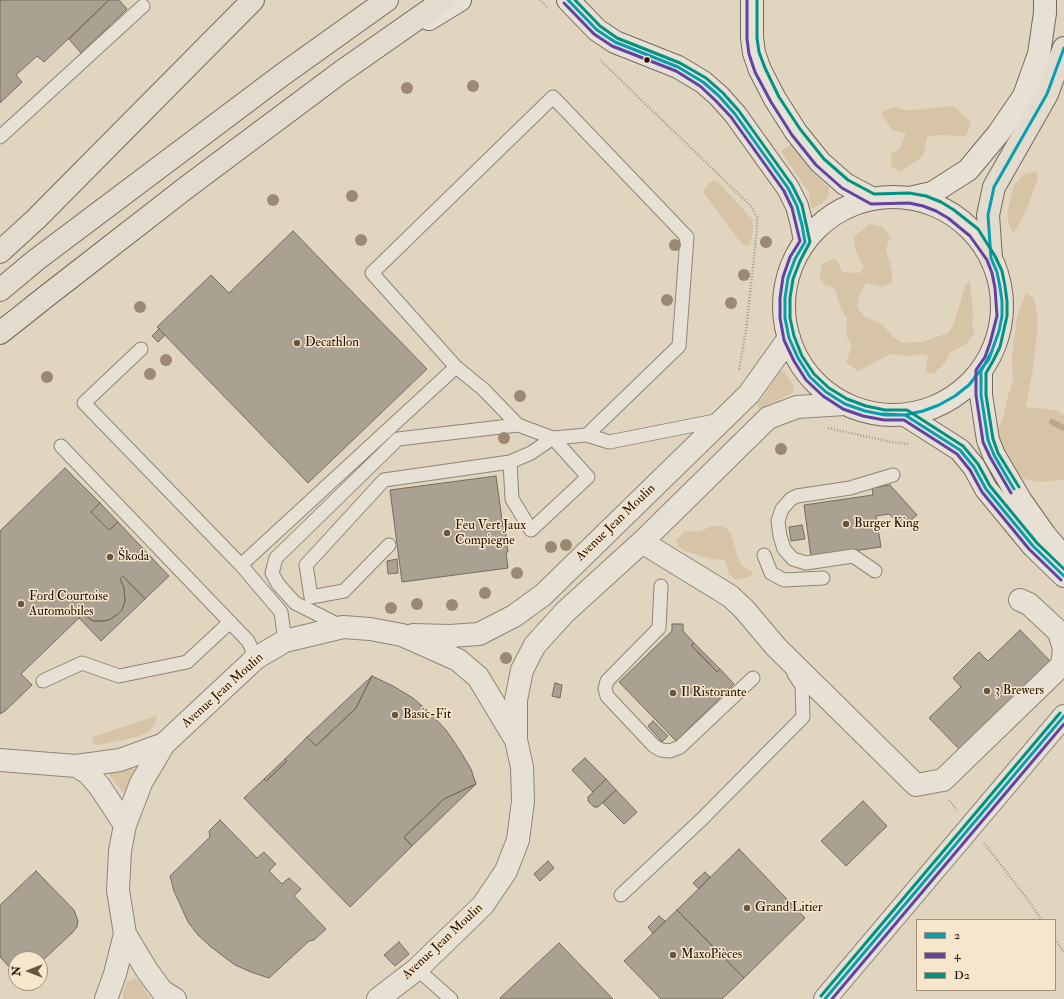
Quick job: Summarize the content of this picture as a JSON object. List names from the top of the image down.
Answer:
{
  "streets": {
    "street": ["Avenue Jean Moulin"]
  },
  "places": [
    "Decathlon",
    "Burger King",
    "Feu Vert Jaux Compiegne",
    "Škoda",
    "Ford Courtoise Automobiles",
    "3 Brewers",
    "Il Ristorante",
    "Basic-Fit",
    "Grand Litier",
    "MaxoPièces"
  ],
  "lines": ["transit line 2", "transit line 4", "transit line D2"],
  "legend": ["2", "4", "D2"],
  "north": "left"
}
